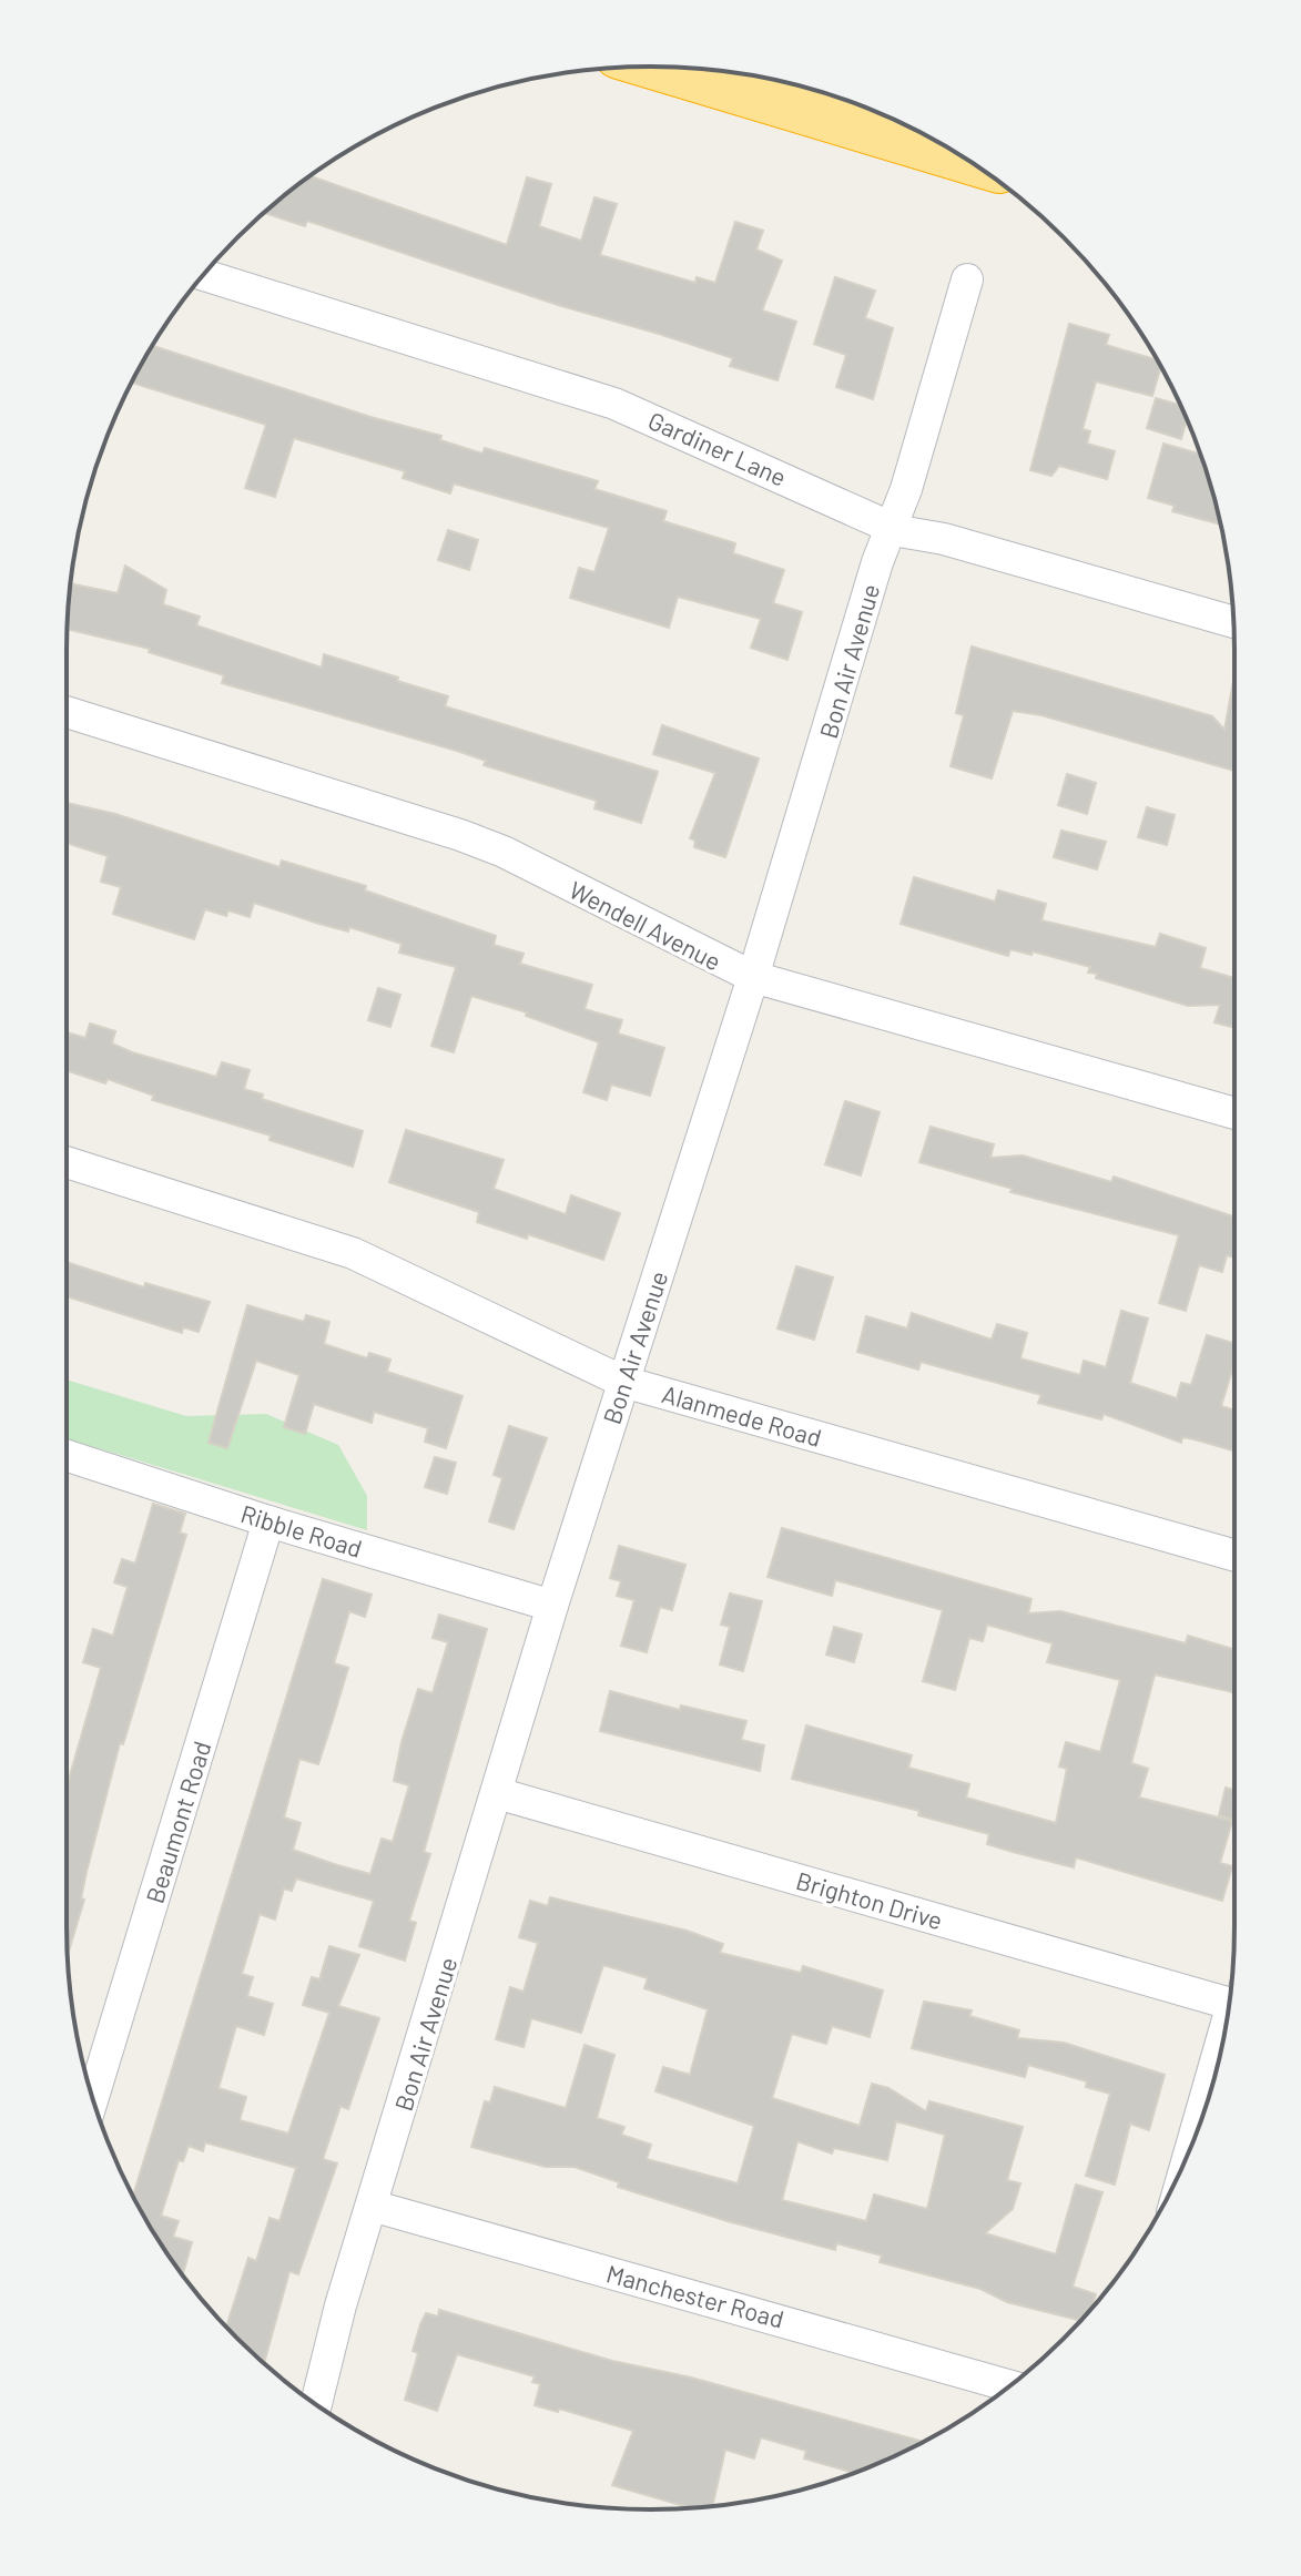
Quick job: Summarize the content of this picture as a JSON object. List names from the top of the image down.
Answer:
{
  "streets": {
    "street": [
      "Gardiner Lane",
      "Bon Air Avenue",
      "Wendell Avenue",
      "Alanmede Road",
      "Ribble Road",
      "Beaumont Road",
      "Brighton Drive",
      "Manchester Road"
    ]
  },
  "crossings": [
    ["Gardiner Lane", "Bon Air Avenue"],
    ["Bon Air Avenue", "Wendell Avenue"],
    ["Bon Air Avenue", "Alanmede Road"],
    ["Bon Air Avenue", "Ribble Road"],
    ["Bon Air Avenue", "Brighton Drive"],
    ["Bon Air Avenue", "Manchester Road"],
    ["Ribble Road", "Beaumont Road"]
  ]
}
